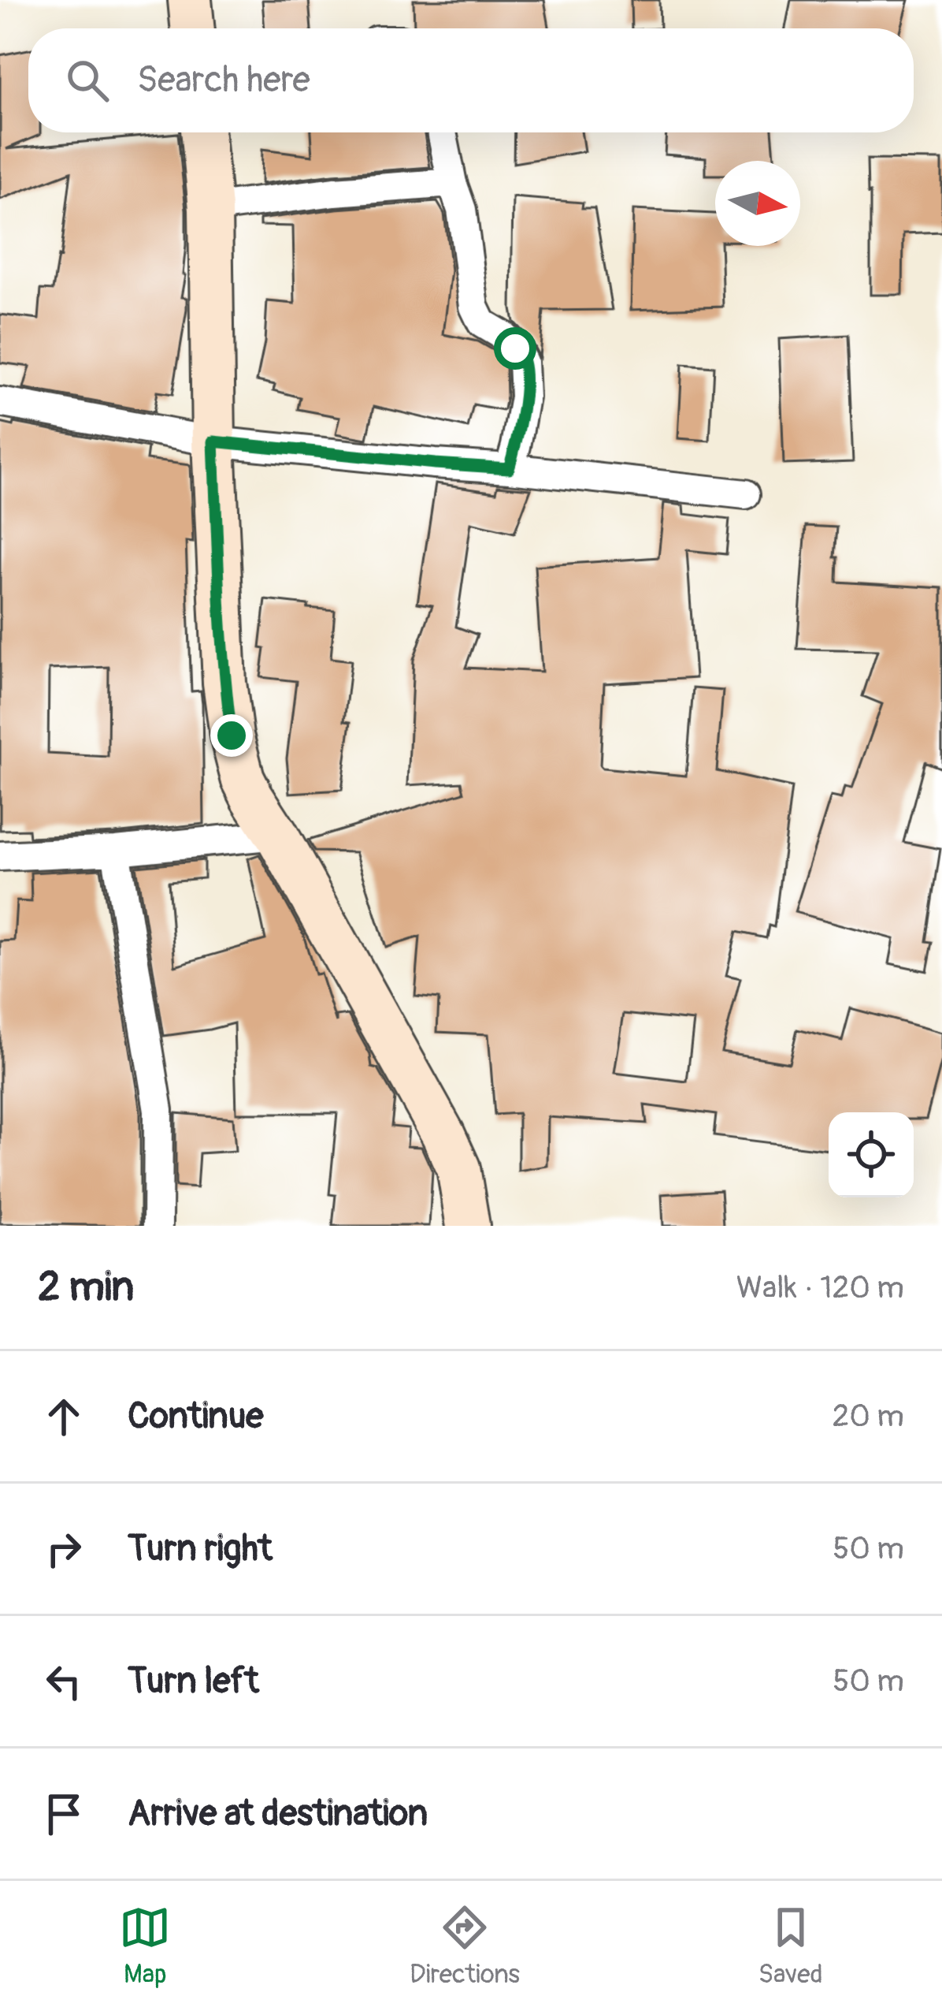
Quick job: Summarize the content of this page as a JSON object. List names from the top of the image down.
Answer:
{
  "north": "right",
  "page": {
    "search": "Search here",
    "heading": ["2 min", "Walk · 120 m"],
    "list": [
      ["Continue", "20 m"],
      ["Turn right", "50 m"],
      ["Turn left", "50 m"],
      "Arrive at destination"
    ],
    "nav": ["Map", "Directions", "Saved"]
  }
}
